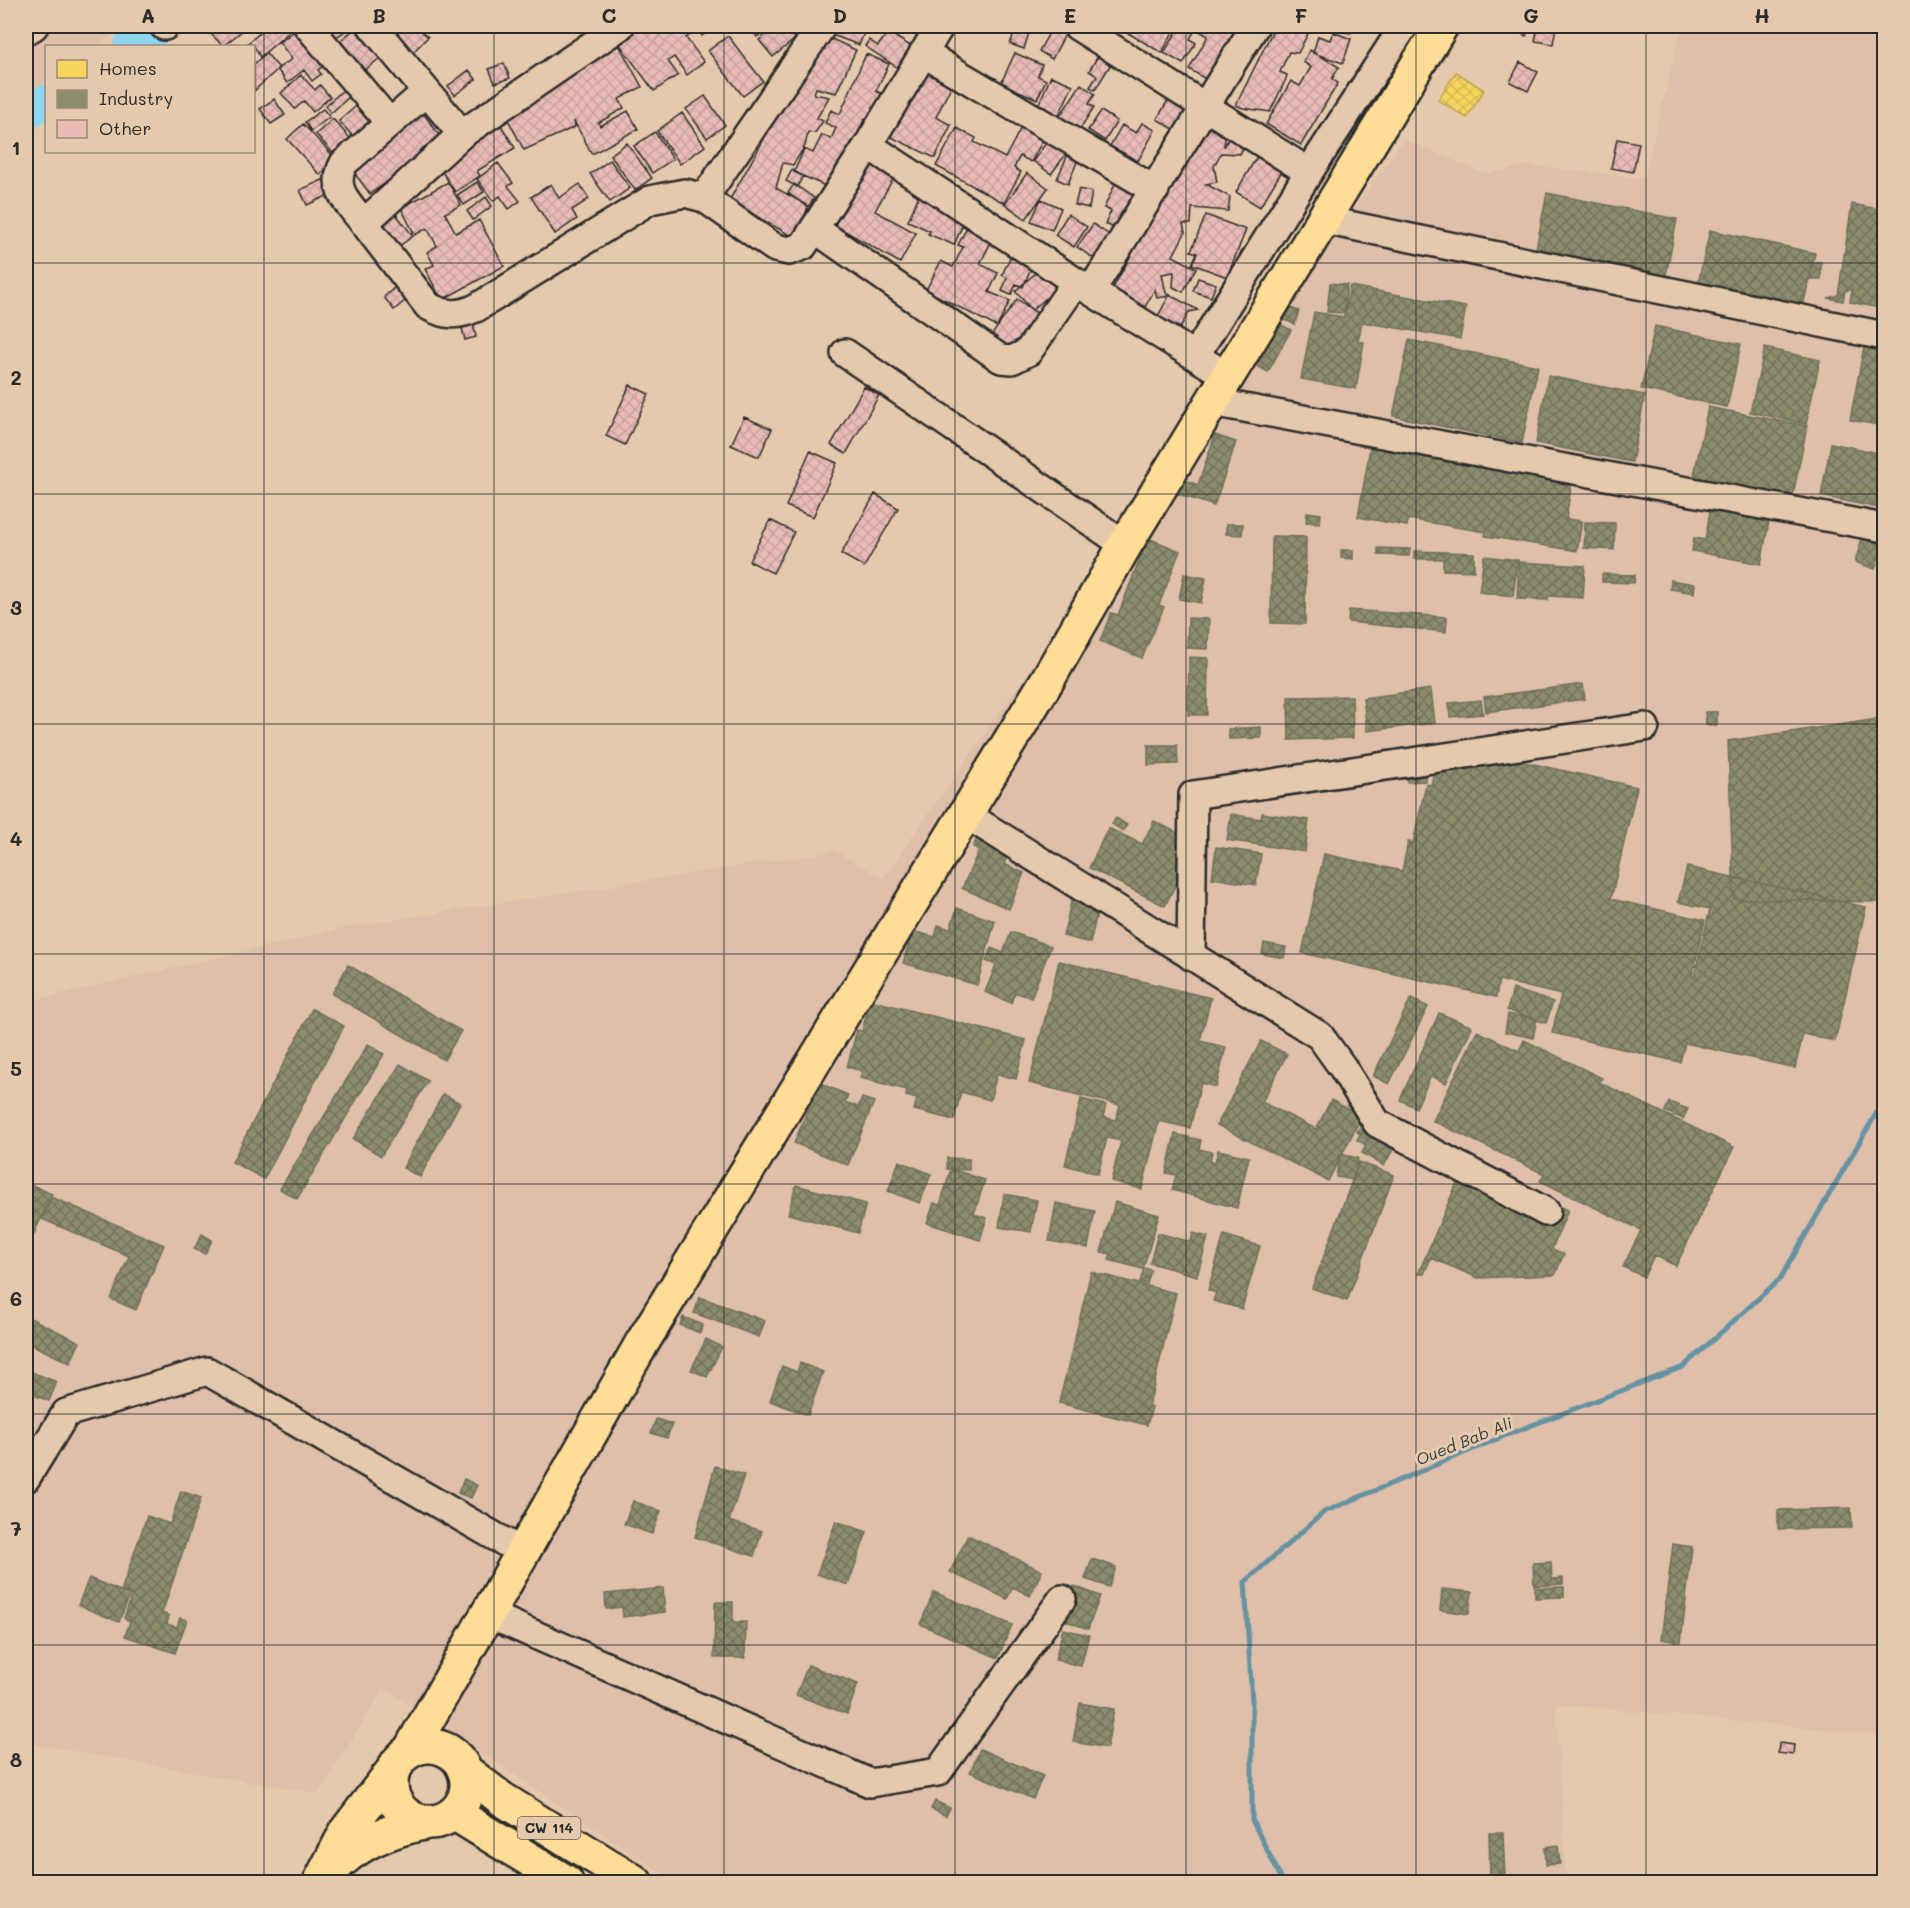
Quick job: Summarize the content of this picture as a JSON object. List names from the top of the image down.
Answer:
{
  "streets": {
    "main road": ["CW 114"]
  },
  "water": ["Oued Bab Ali"],
  "legend": ["Homes", "Industry", "Other"],
  "grid": {
    "columns": [
      "A",
      "B",
      "C",
      "D",
      "E",
      "F",
      "G",
      "H"
    ],
    "rows": [
      "1",
      "2",
      "3",
      "4",
      "5",
      "6",
      "7",
      "8"
    ]
  }
}
